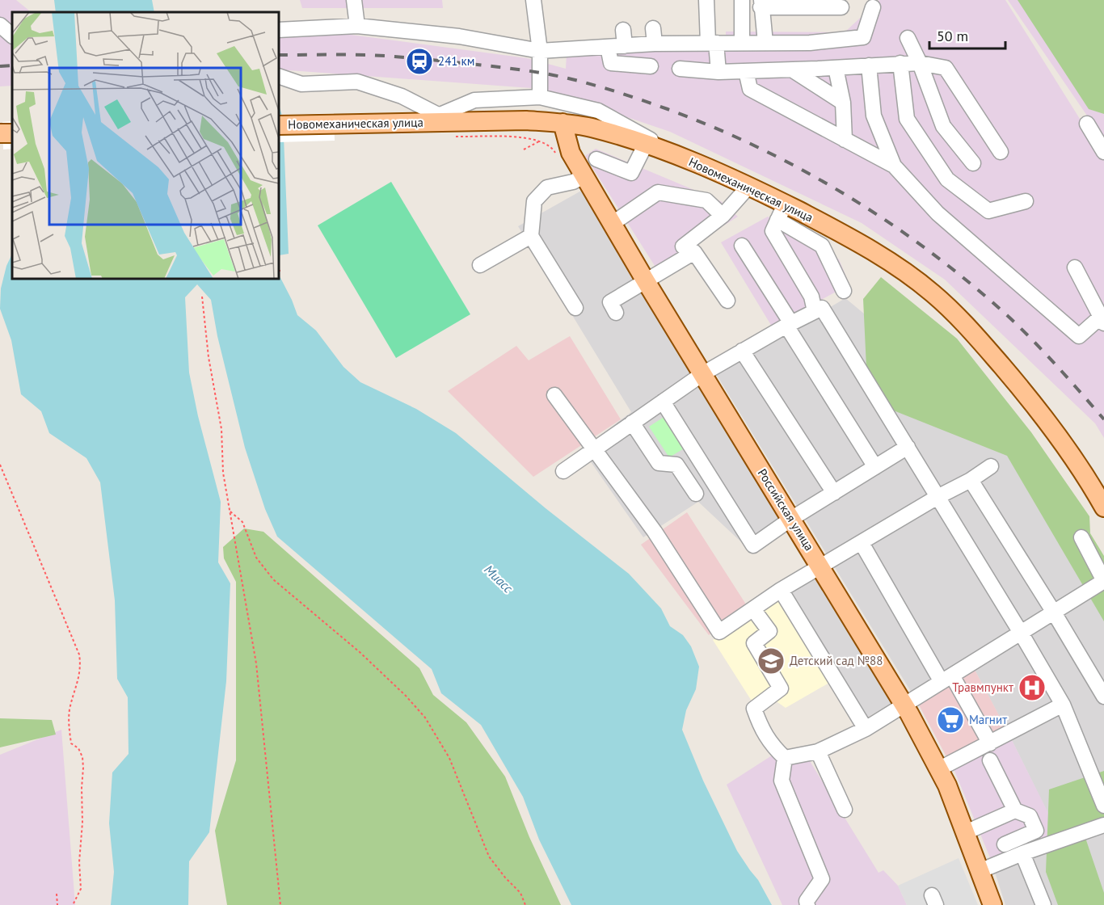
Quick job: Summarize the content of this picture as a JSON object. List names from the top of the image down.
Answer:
{
  "streets": {
    "main road": ["Новомеханическая улица", "Российская улица"]
  },
  "crossings": [
    ["Новомеханическая улица", "Российская улица"]
  ],
  "water": ["Миасс"],
  "places": {
    "station": ["241 км"],
    "school or university": ["Детский сад №88"],
    "hospital": ["Травмпункт"],
    "supermarket": ["Магнит"]
  },
  "scale_bar": "50 m"
}
